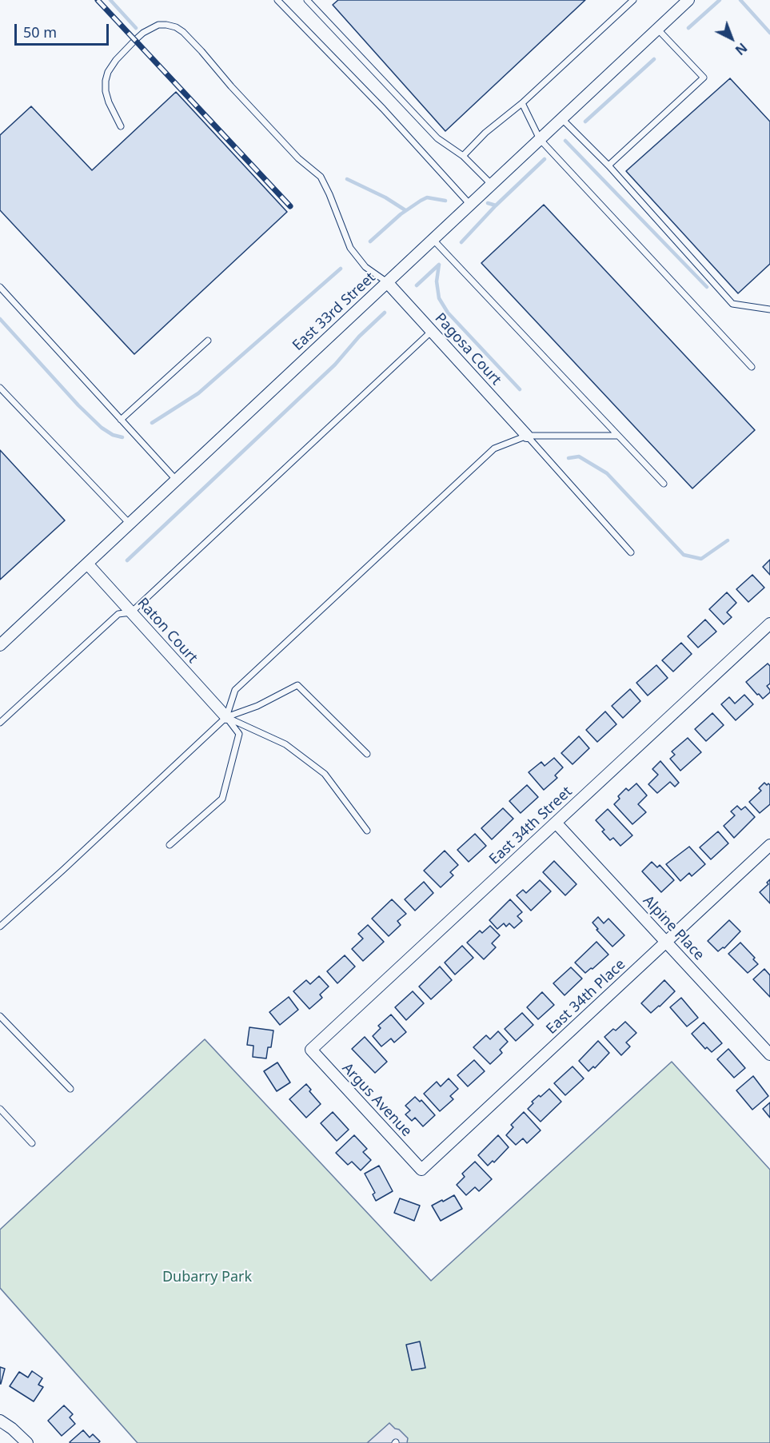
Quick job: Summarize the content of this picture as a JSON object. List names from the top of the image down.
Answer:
{
  "streets": {
    "street": [
      "East 33rd Street",
      "Pagosa Court",
      "Raton Court",
      "East 34th Street",
      "Alpine Place",
      "East 34th Place",
      "Argus Avenue"
    ]
  },
  "crossings": [
    ["East 33rd Street", "Pagosa Court"],
    ["East 33rd Street", "Raton Court"],
    ["East 34th Street", "Alpine Place"],
    ["East 34th Street", "Argus Avenue"],
    ["Alpine Place", "East 34th Place"],
    ["East 34th Place", "Argus Avenue"]
  ],
  "parks": ["Dubarry Park"],
  "scale_bar": "50 m",
  "north": "bottom right"
}
